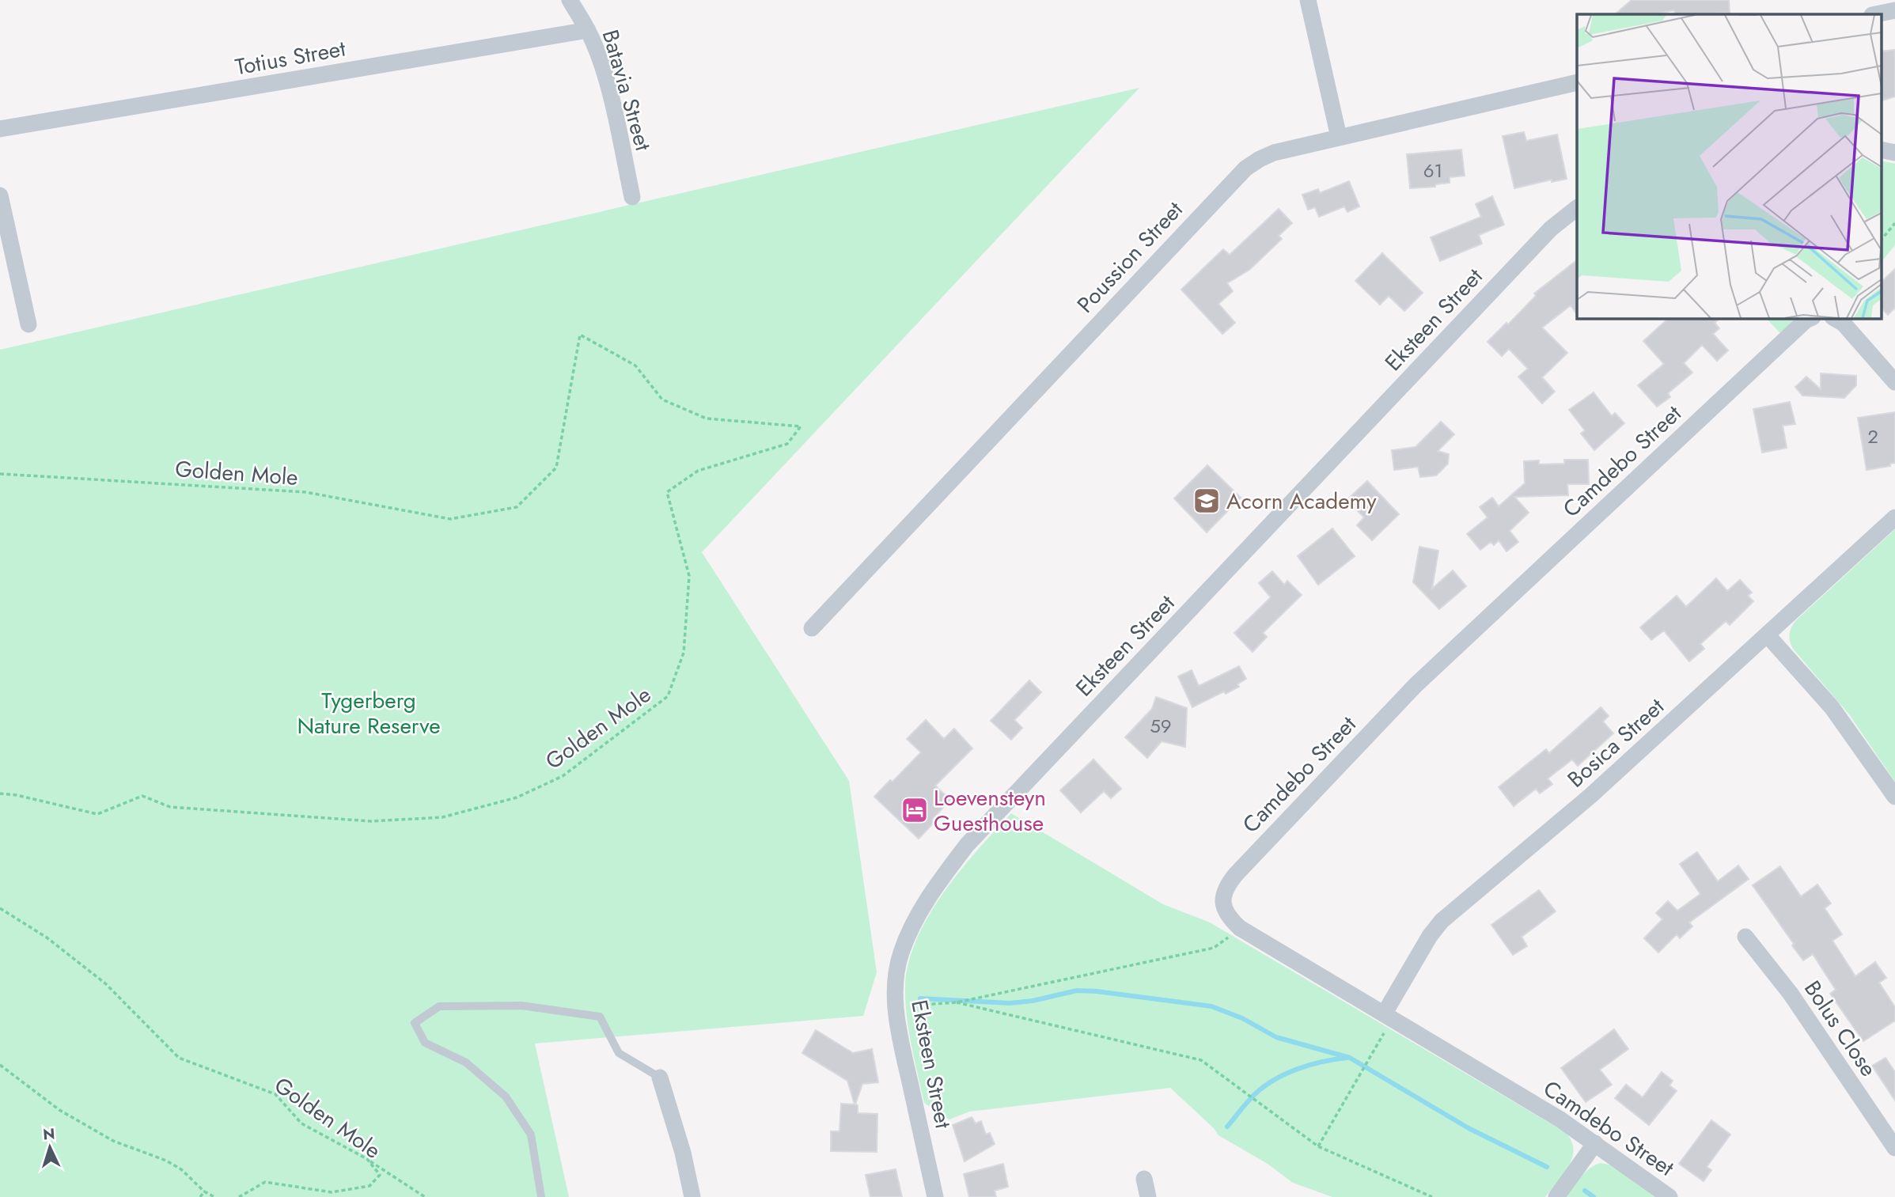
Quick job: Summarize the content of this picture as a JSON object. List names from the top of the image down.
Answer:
{
  "streets": {
    "street": [
      "Totius Street",
      "Batavia Street",
      "Poussion Street",
      "Eksteen Street",
      "Camdebo Street",
      "Bosica Street",
      "Bolus Close"
    ],
    "path": ["Golden Mole"]
  },
  "crossings": [
    ["Totius Street", "Batavia Street"],
    ["Camdebo Street", "Bosica Street"]
  ],
  "parks": ["Tygerberg Nature Reserve"],
  "places": {
    "school or university": ["Acorn Academy"],
    "hotel": ["Loevensteyn Guesthouse"]
  },
  "house_numbers": ["61", "2", "59"],
  "north": "top"
}
